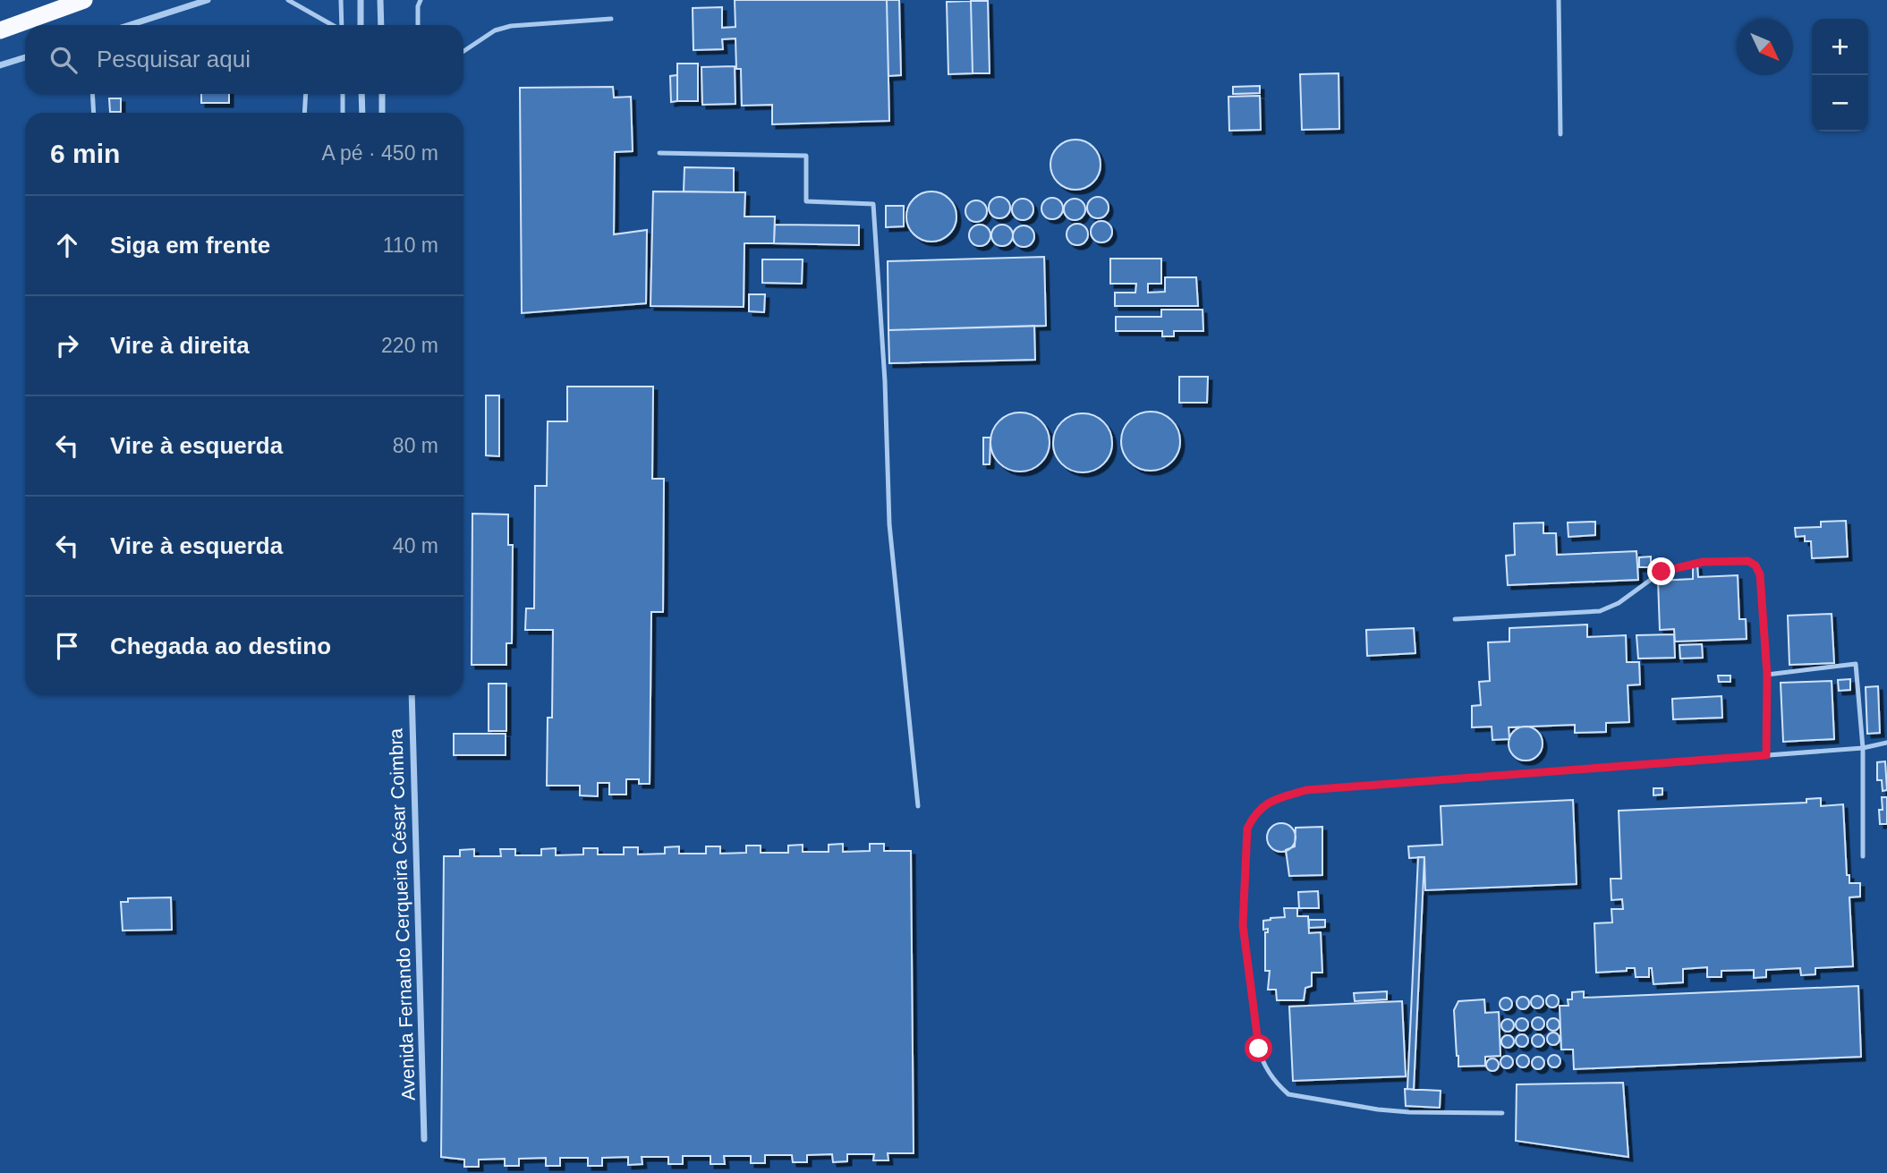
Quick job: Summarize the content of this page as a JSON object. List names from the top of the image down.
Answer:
{
  "streets": {
    "street": ["Avenida Fernando Cerqueira César Coimbra"]
  },
  "north": "bottom right",
  "page": {
    "map_buttons": ["+", "−"],
    "search": "Pesquisar aqui",
    "heading": ["6 min", "A pé · 450 m"],
    "list": [
      ["Siga em frente", "110 m"],
      ["Vire à direita", "220 m"],
      ["Vire à esquerda", "80 m"],
      ["Vire à esquerda", "40 m"],
      "Chegada ao destino"
    ]
  }
}
